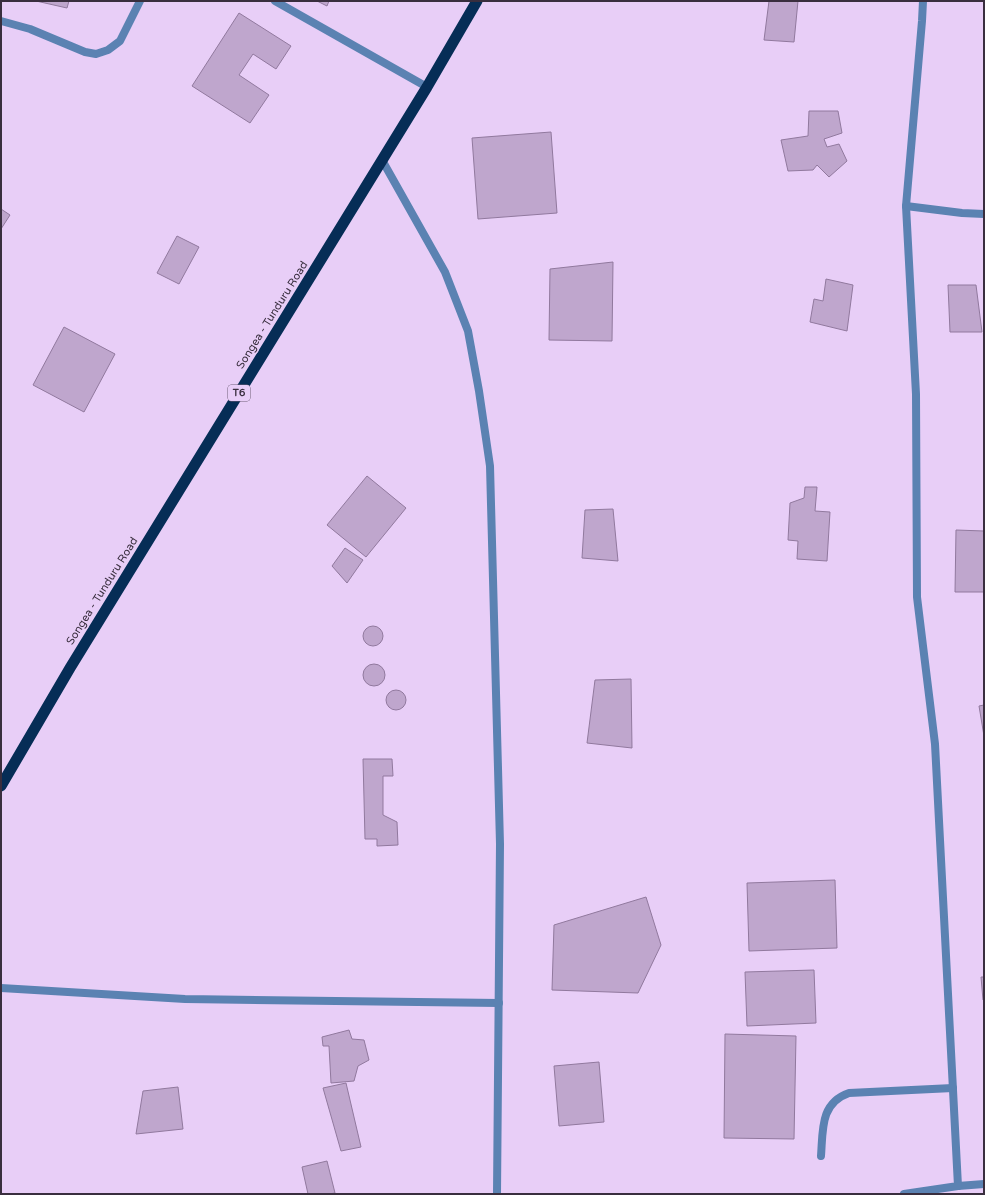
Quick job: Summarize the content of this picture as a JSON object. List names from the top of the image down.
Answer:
{
  "streets": {
    "highway": ["Songea - Tunduru Road", "T6"]
  }
}
